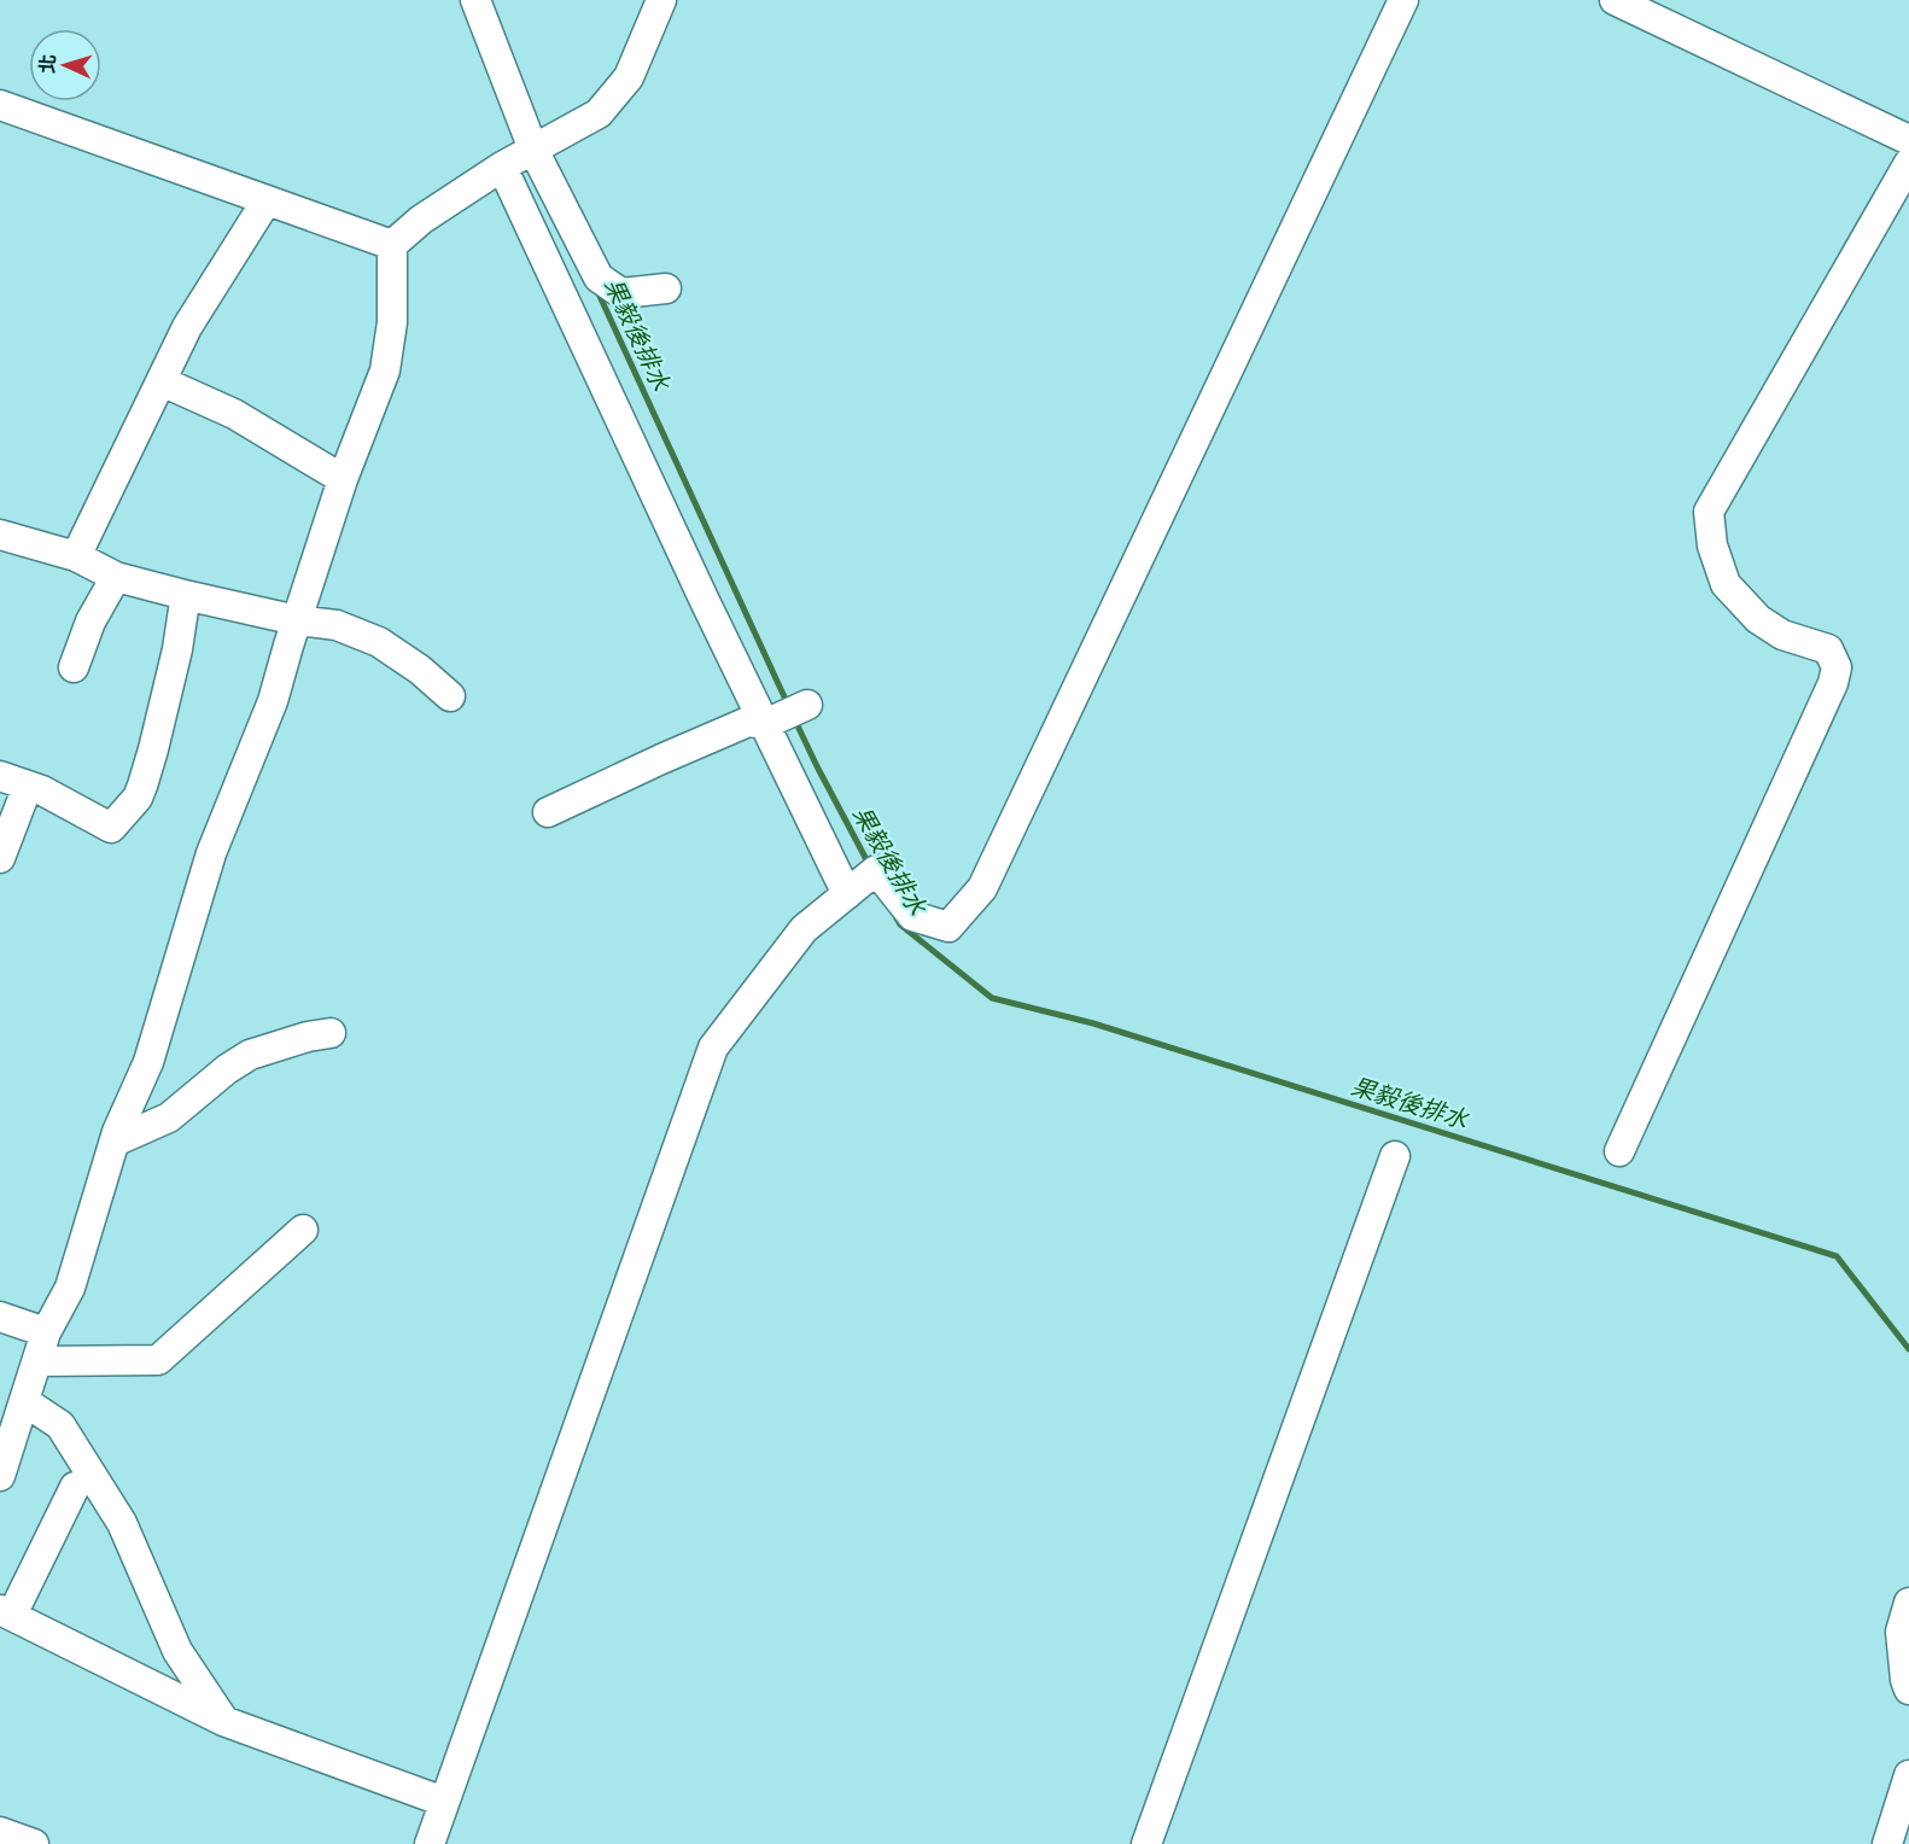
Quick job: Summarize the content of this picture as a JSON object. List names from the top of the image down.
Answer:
{
  "water": ["果毅後排水"],
  "north": "left"
}
